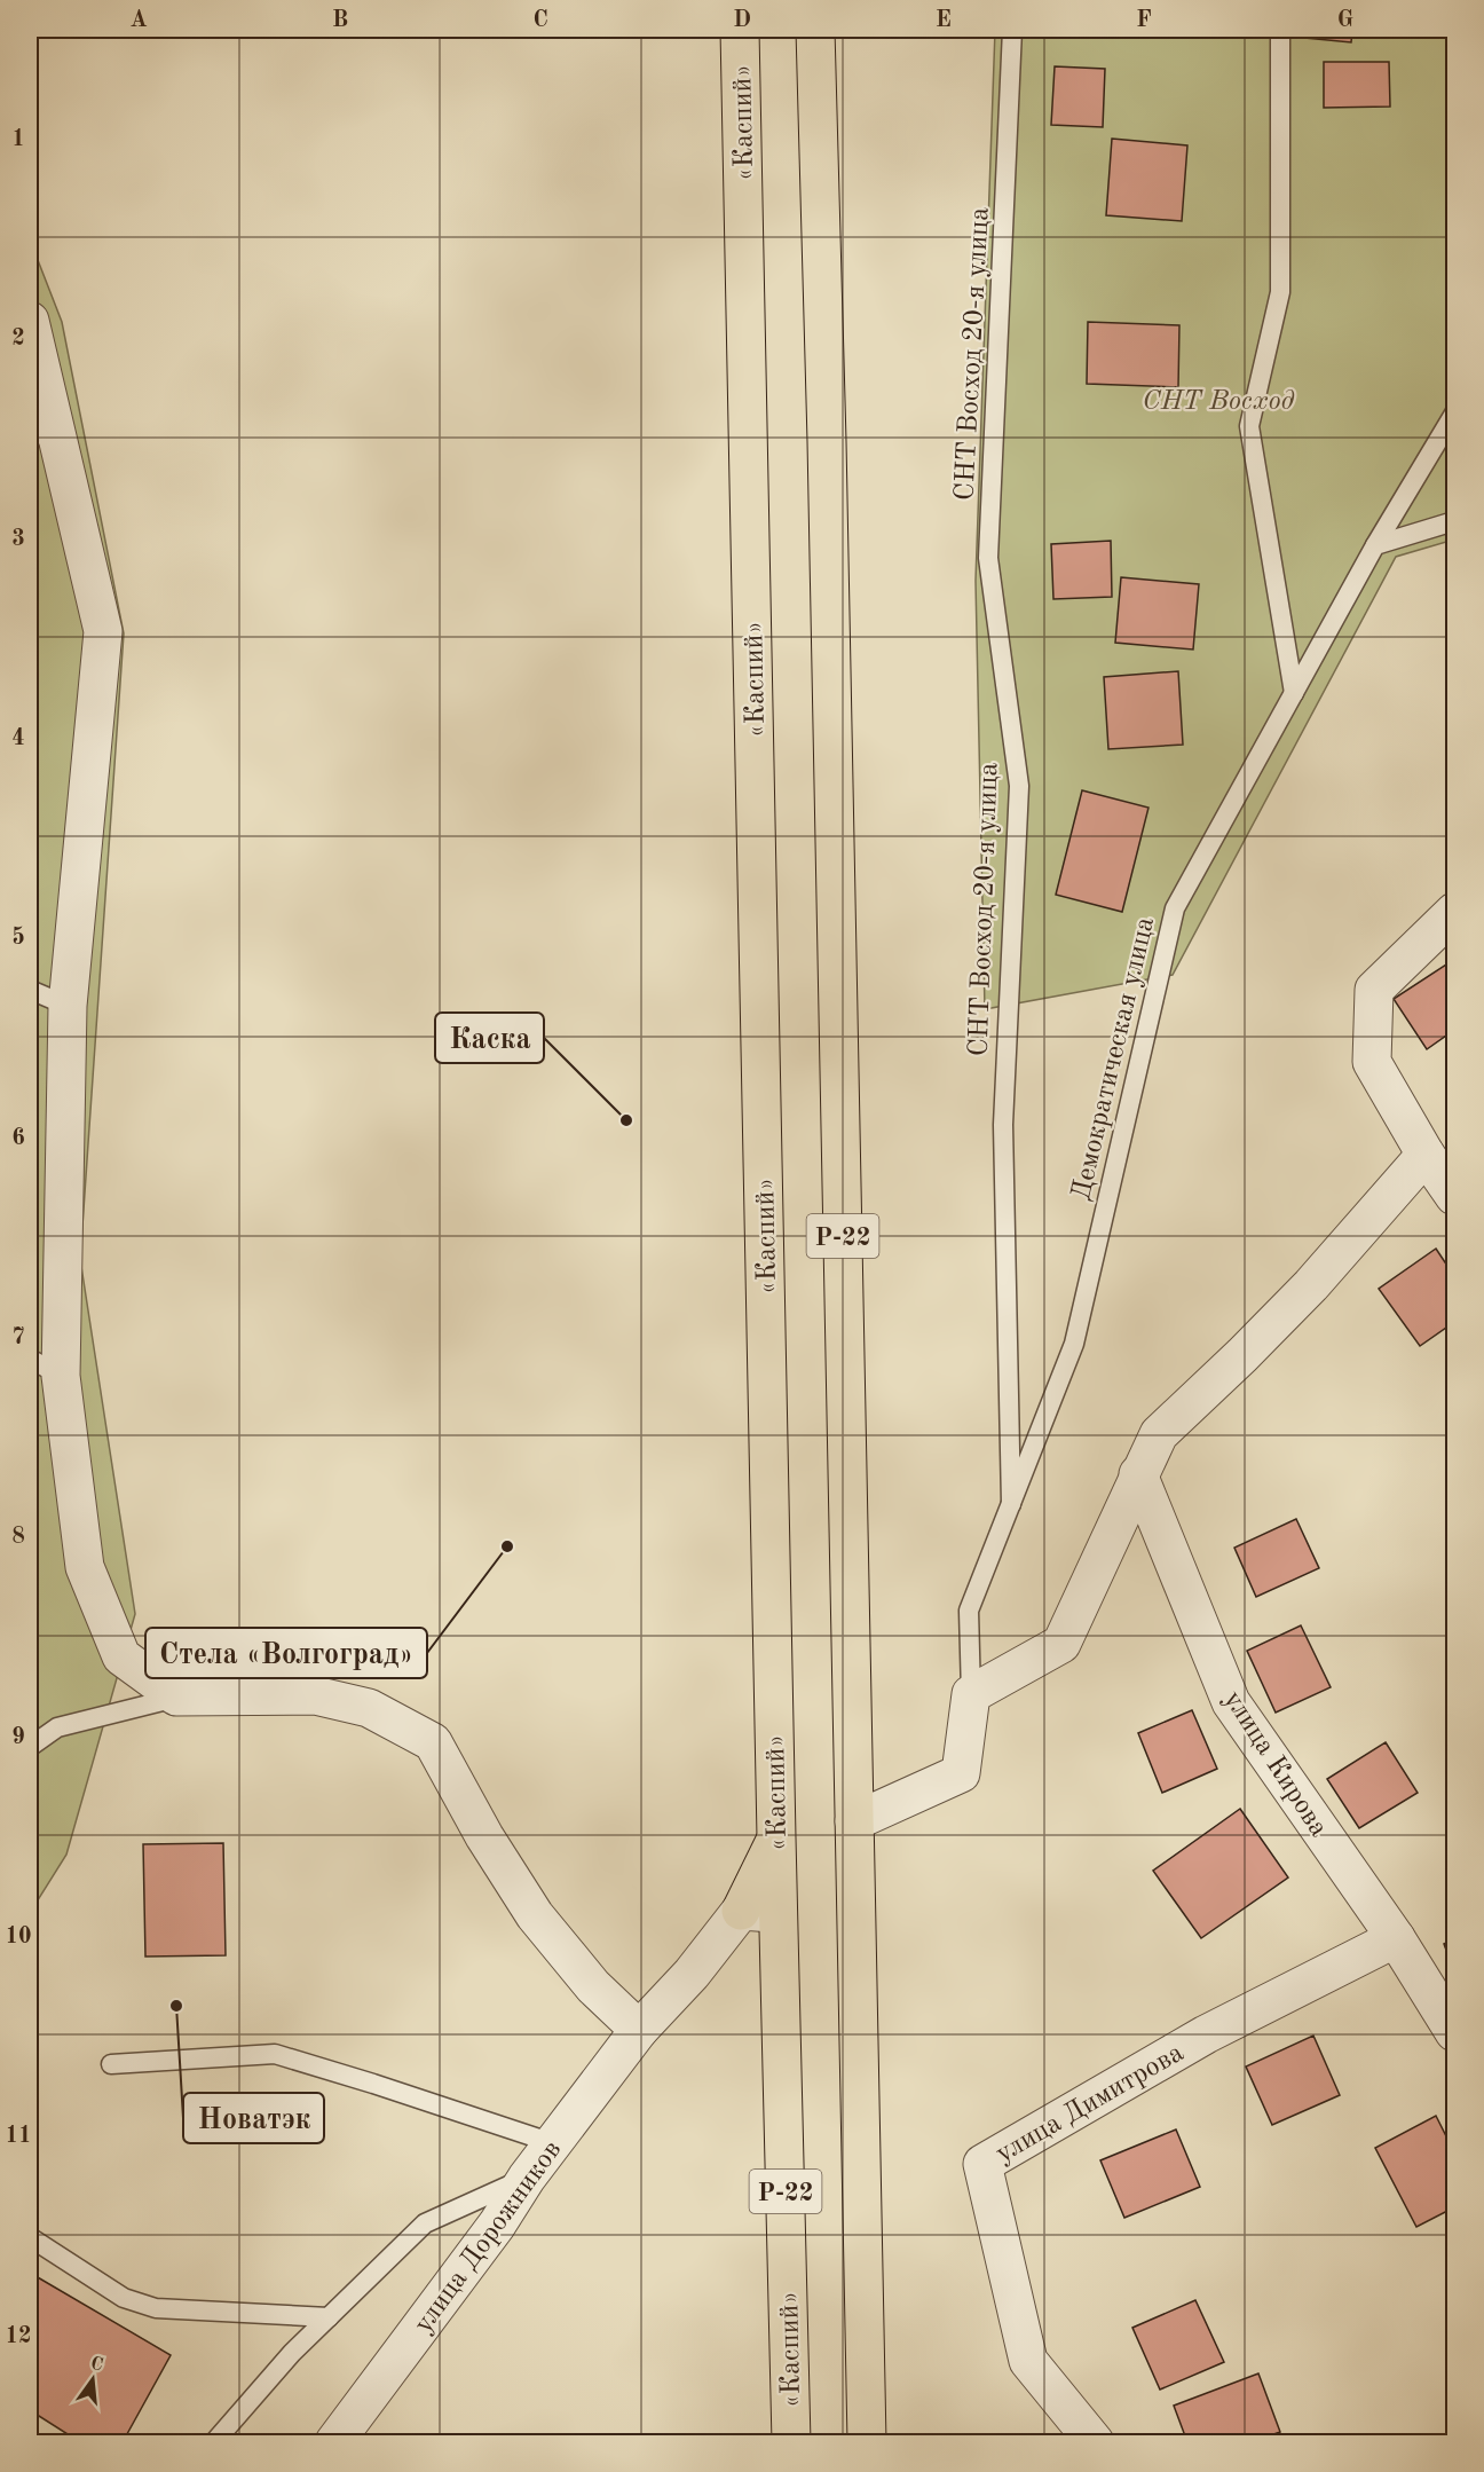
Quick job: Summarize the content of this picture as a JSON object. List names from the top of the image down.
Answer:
{
  "streets": {
    "highway": ["«Каспий»", "Р-22"],
    "street": ["улица Кирова", "улица Димитрова", "улица Дорожников"],
    "lane": ["СНТ Восход 20-я улица", "Демократическая улица"]
  },
  "crossings": [
    ["СНТ Восход 20-я улица", "Демократическая улица"],
    ["улица Кирова", "улица Димитрова"]
  ],
  "parks": ["СНТ Восход"],
  "places": ["Каска", "Стела «Волгоград»", "Новатэк"],
  "north": "top",
  "grid": {
    "columns": [
      "A",
      "B",
      "C",
      "D",
      "E",
      "F",
      "G"
    ],
    "rows": [
      "1",
      "2",
      "3",
      "4",
      "5",
      "6",
      "7",
      "8",
      "9",
      "10",
      "11",
      "12"
    ]
  }
}
